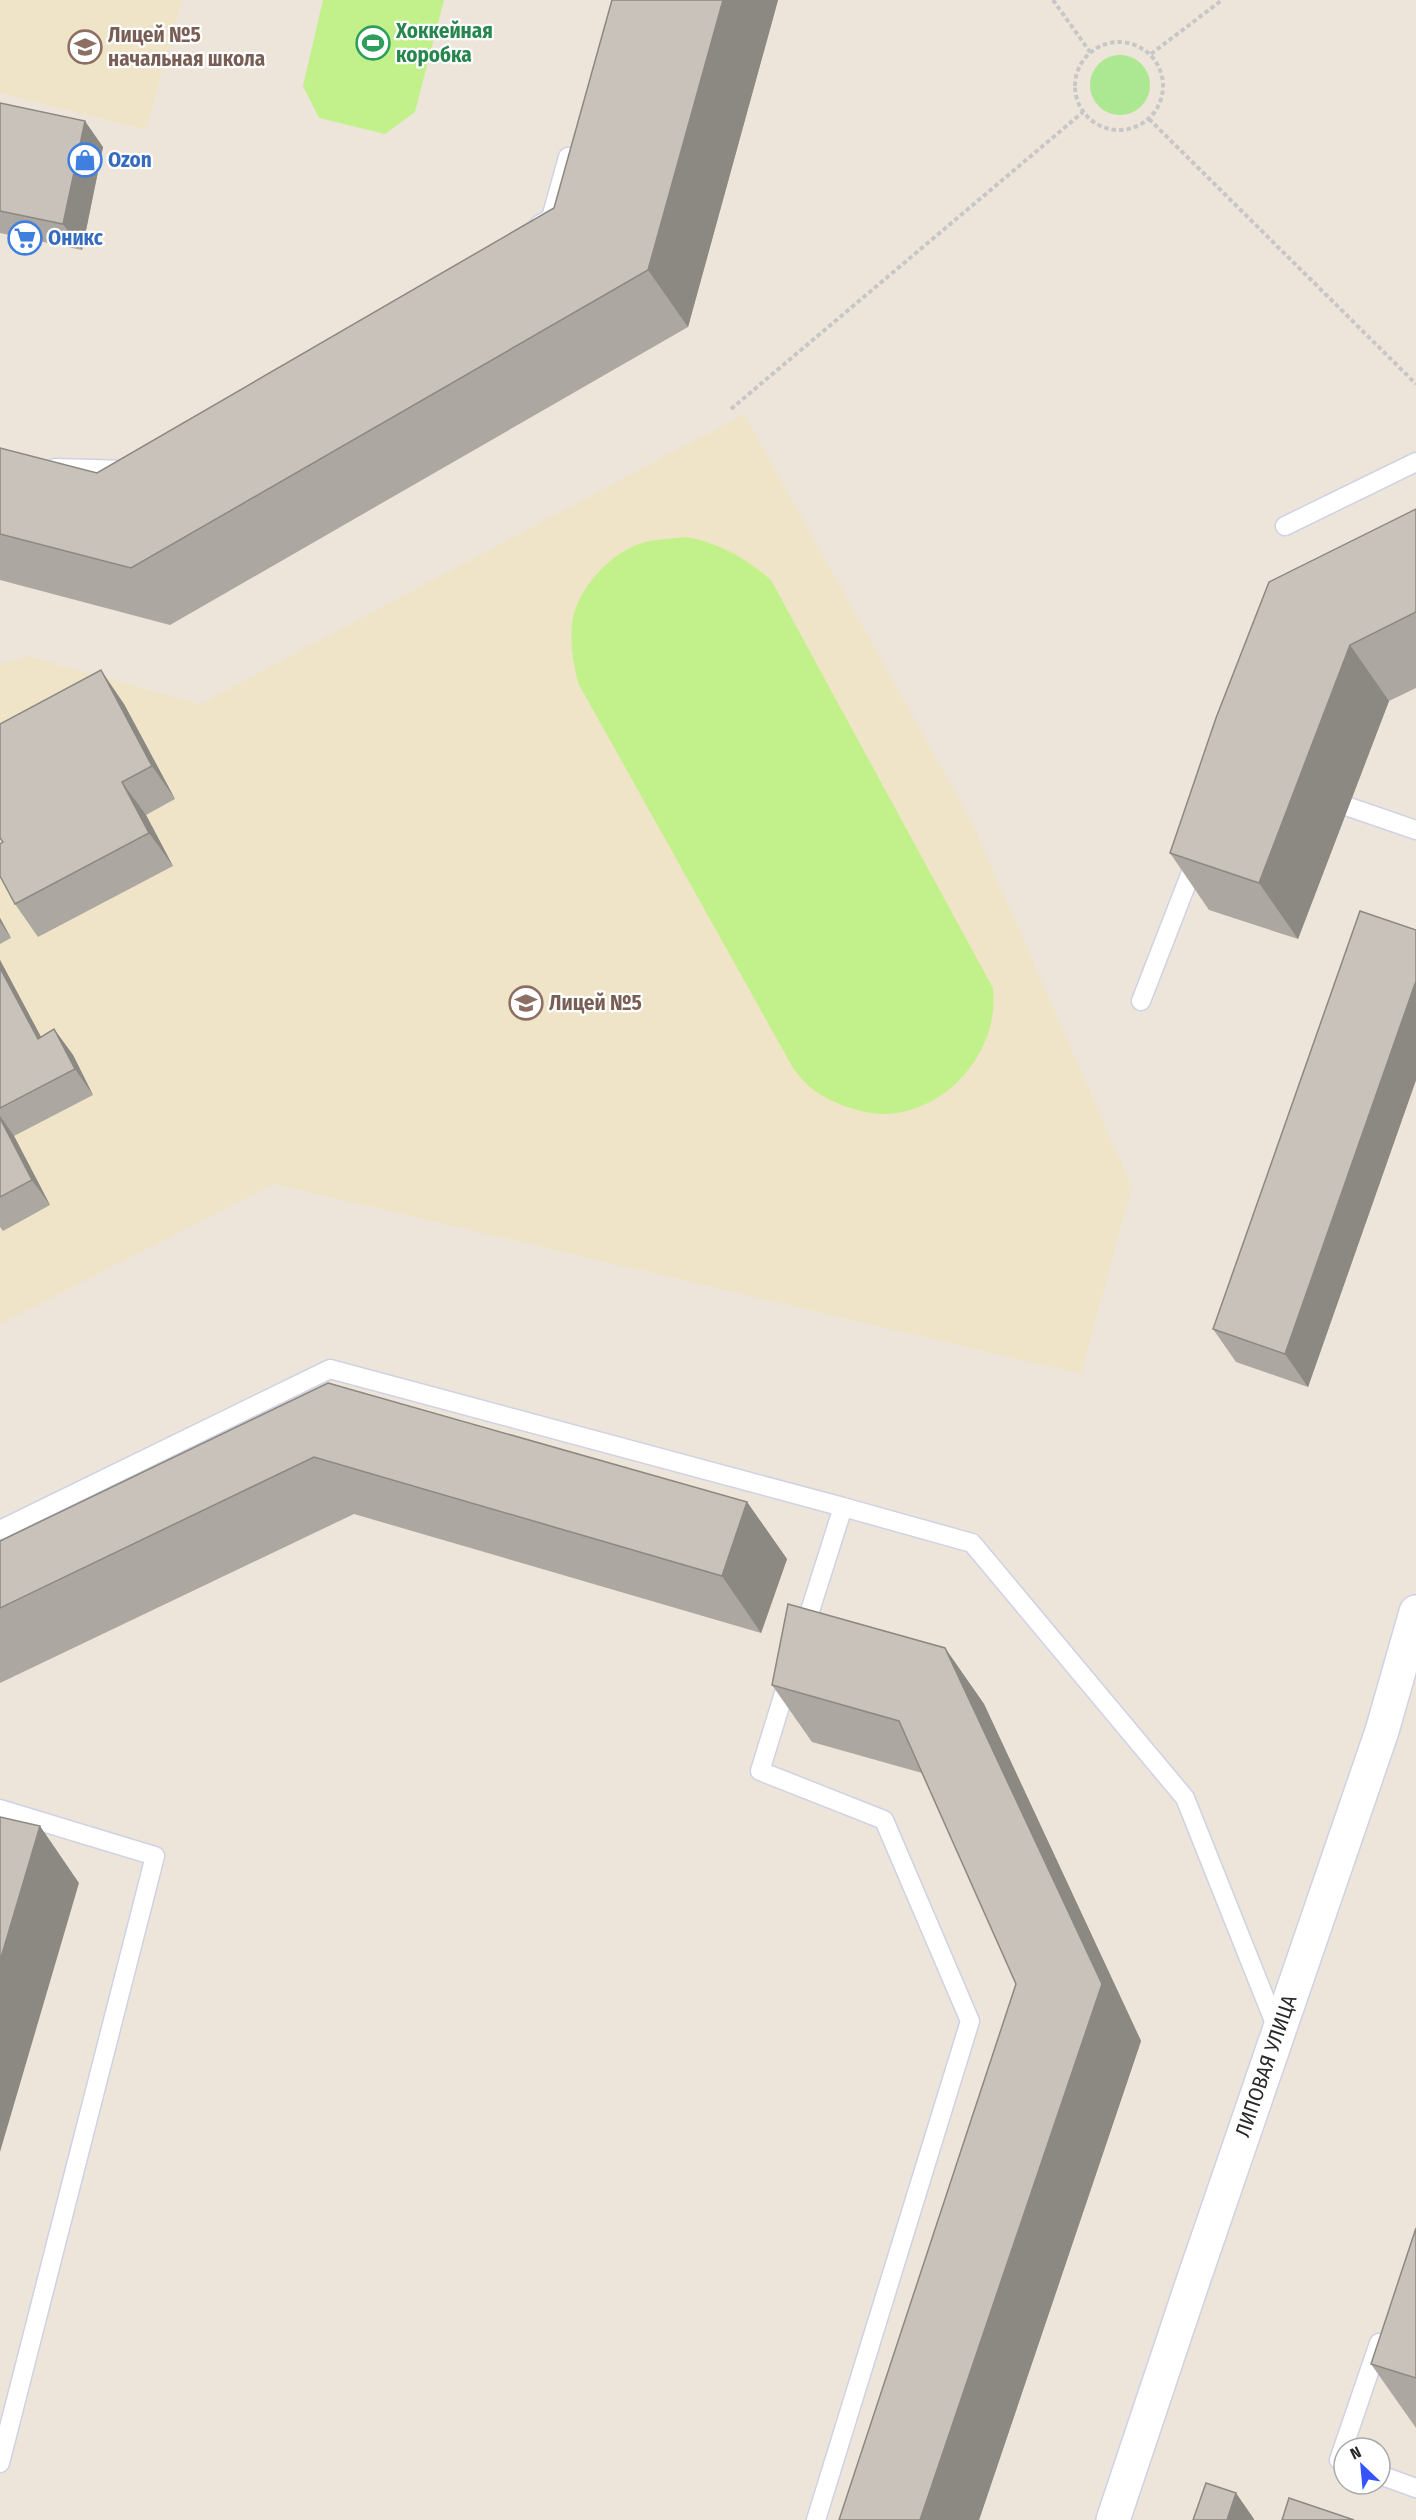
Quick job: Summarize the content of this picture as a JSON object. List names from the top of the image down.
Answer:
{
  "streets": {
    "street": ["ЛИПОВАЯ УЛИЦА"]
  },
  "places": {
    "sports": ["Хоккейная коробка"],
    "school or university": ["Лицей №5 начальная школа", "Лицей №5"],
    "shop": ["Ozon"],
    "supermarket": ["Оникс"]
  },
  "north": "top left"
}
